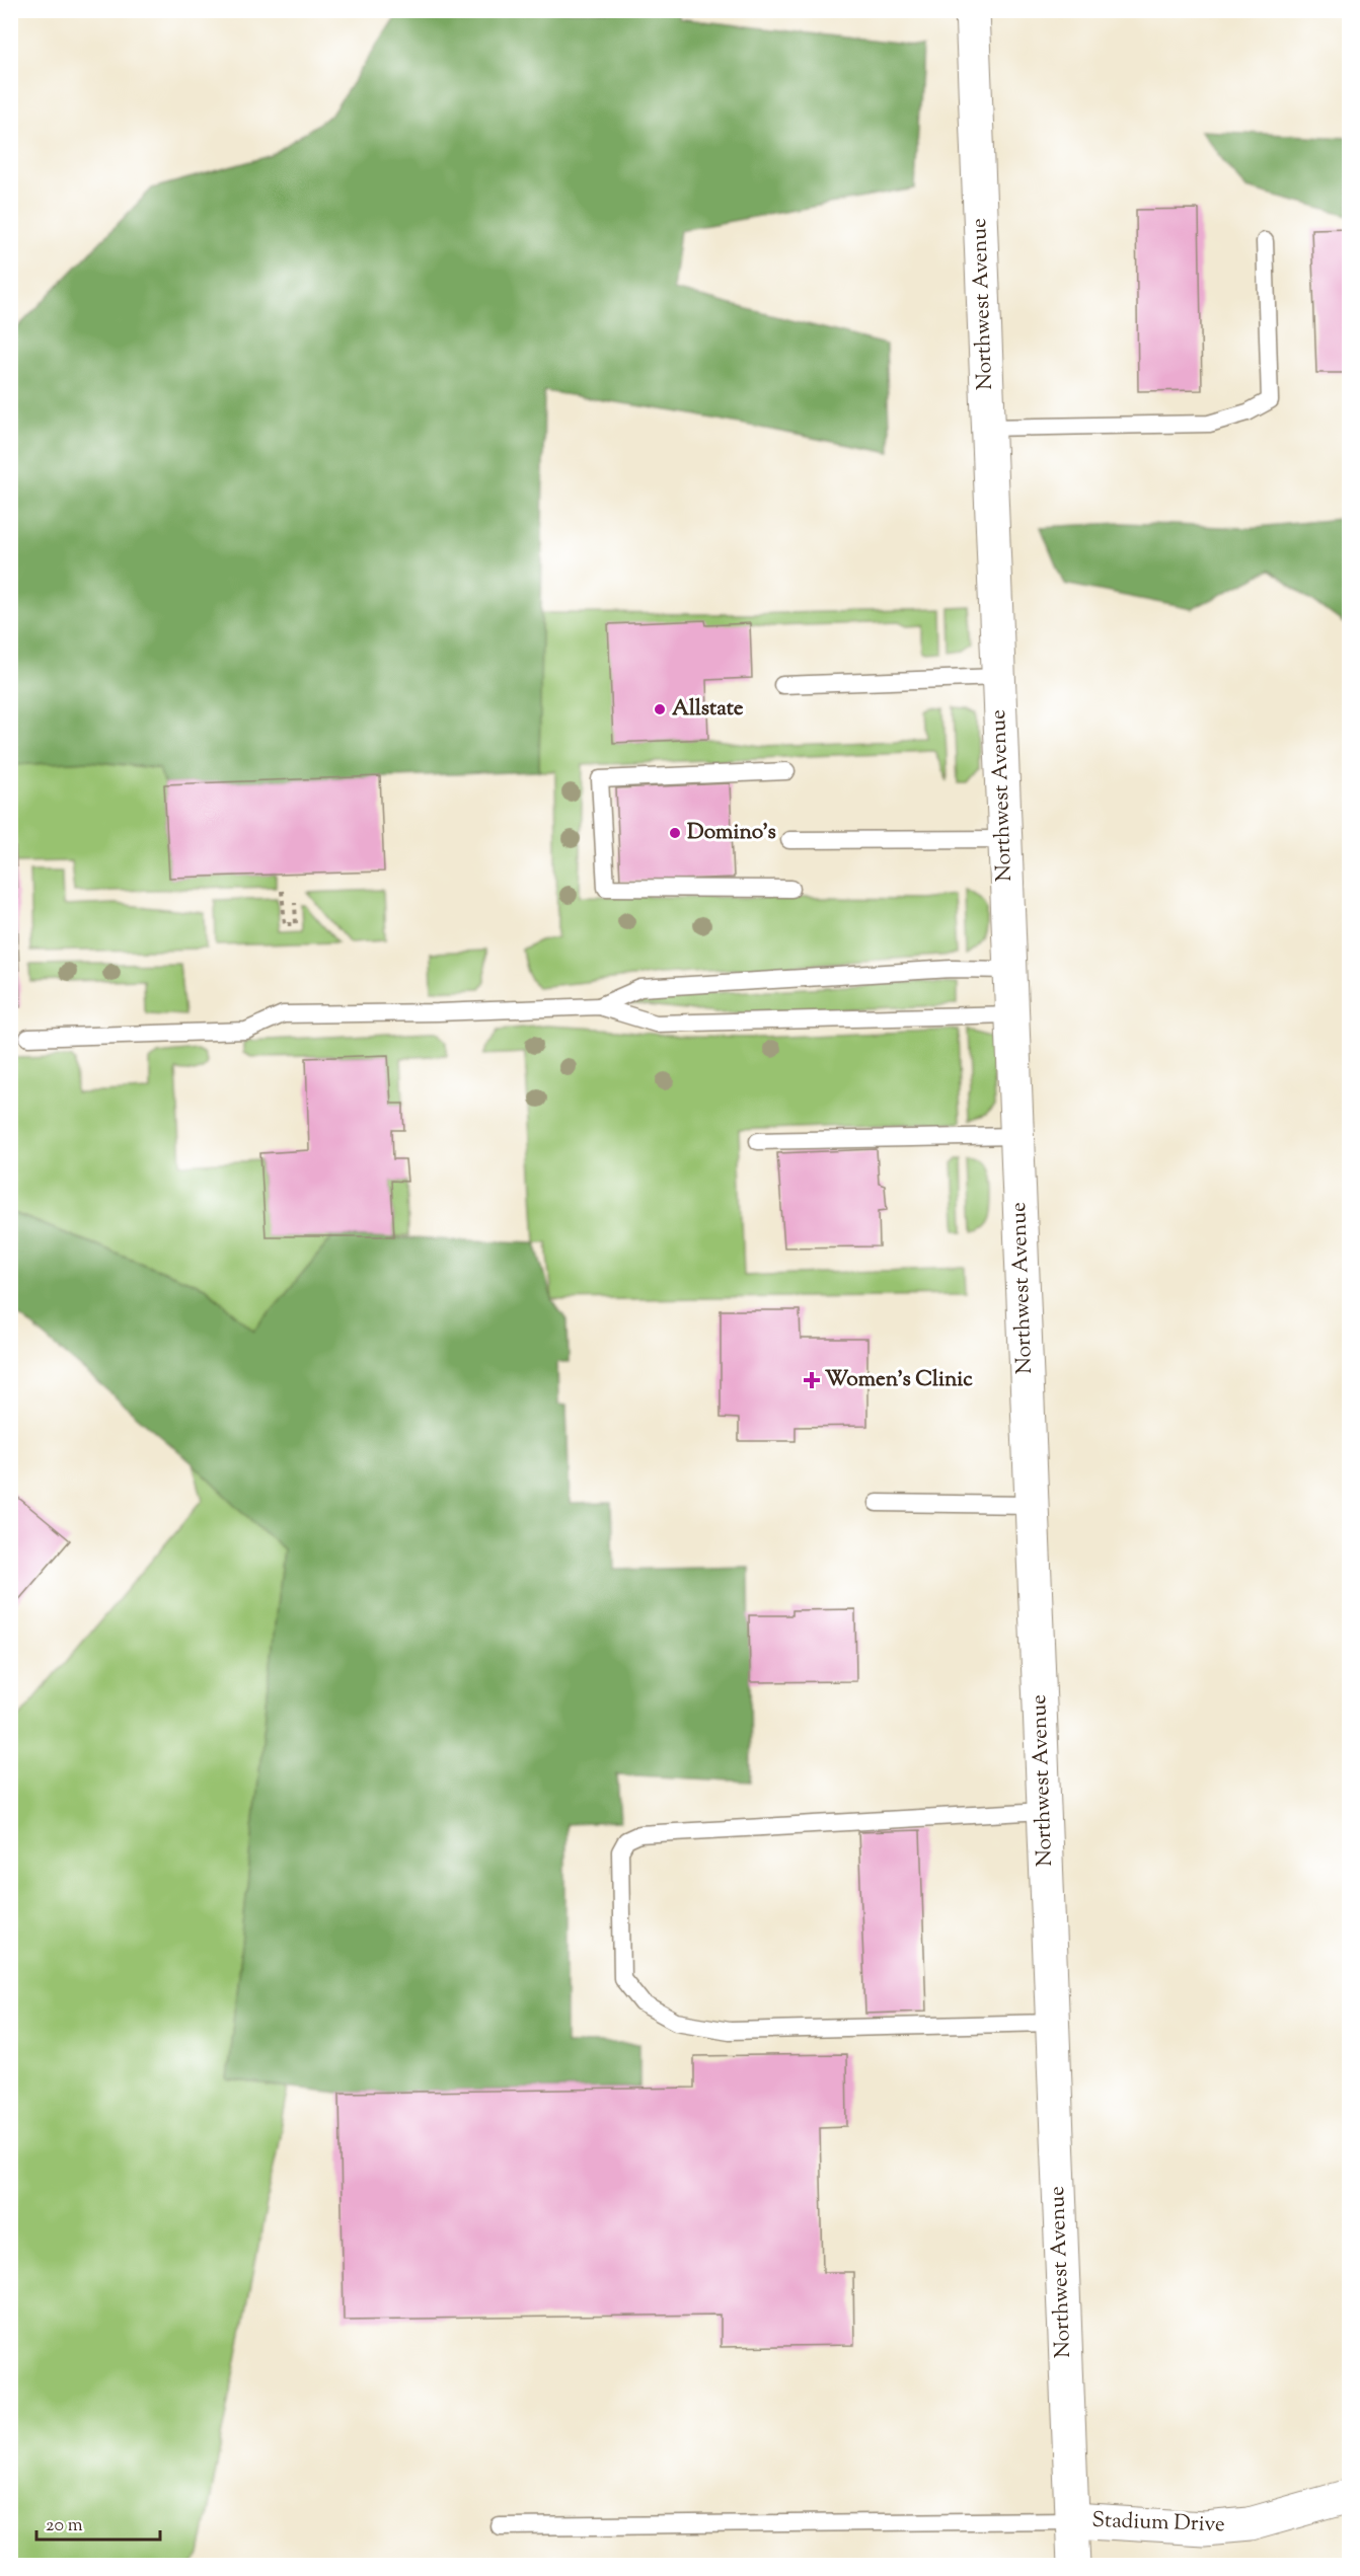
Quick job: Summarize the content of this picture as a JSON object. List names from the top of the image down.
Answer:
{
  "streets": {
    "street": ["Northwest Avenue", "Stadium Drive"]
  },
  "crossings": [
    ["Northwest Avenue", "Stadium Drive"]
  ],
  "places": {
    "other": ["Allstate", "Domino's"],
    "health": ["Women's Clinic"]
  },
  "scale_bar": "20 m"
}
